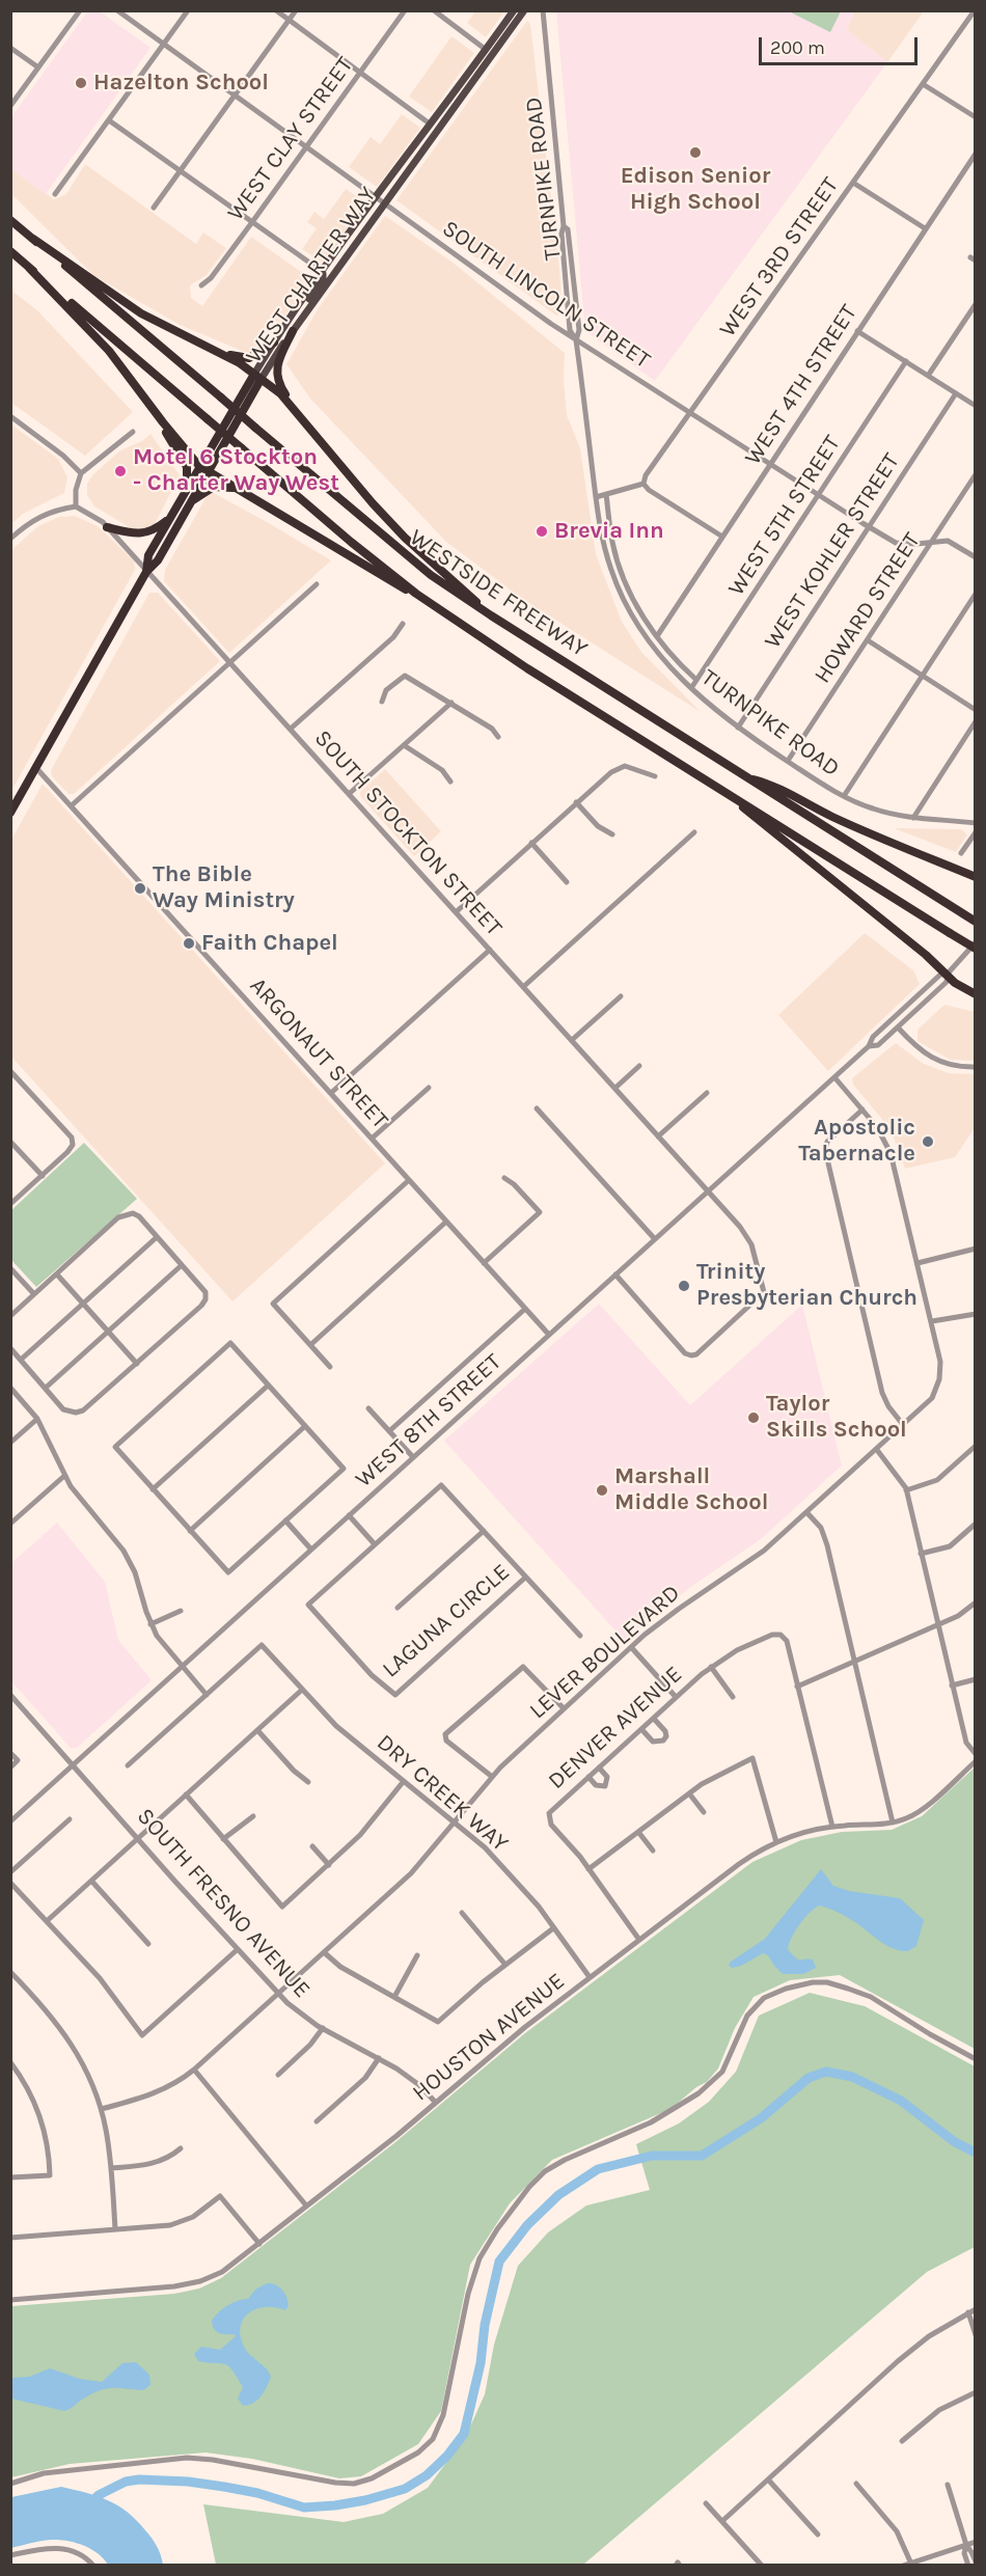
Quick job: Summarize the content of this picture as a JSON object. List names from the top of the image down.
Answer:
{
  "streets": {
    "highway": ["WEST CHARTER WAY", "WESTSIDE FREEWAY"],
    "street": [
      "WEST CLAY STREET",
      "TURNPIKE ROAD",
      "WEST 3RD STREET",
      "SOUTH LINCOLN STREET",
      "WEST 4TH STREET",
      "WEST 5TH STREET",
      "WEST KOHLER STREET",
      "HOWARD STREET",
      "SOUTH STOCKTON STREET",
      "ARGONAUT STREET",
      "WEST 8TH STREET",
      "LAGUNA CIRCLE",
      "LEVER BOULEVARD",
      "DENVER AVENUE",
      "DRY CREEK WAY",
      "SOUTH FRESNO AVENUE",
      "HOUSTON AVENUE"
    ]
  },
  "crossings": [
    ["WEST CLAY STREET", "SOUTH LINCOLN STREET"],
    ["TURNPIKE ROAD", "SOUTH LINCOLN STREET"],
    ["TURNPIKE ROAD", "WEST 5TH STREET"],
    ["TURNPIKE ROAD", "WEST KOHLER STREET"],
    ["TURNPIKE ROAD", "HOWARD STREET"],
    ["WEST 3RD STREET", "SOUTH LINCOLN STREET"],
    ["WEST CHARTER WAY", "SOUTH LINCOLN STREET"],
    ["WEST CHARTER WAY", "SOUTH STOCKTON STREET"],
    ["WEST CHARTER WAY", "ARGONAUT STREET"],
    ["SOUTH LINCOLN STREET", "WEST 4TH STREET"],
    ["SOUTH LINCOLN STREET", "WEST 5TH STREET"],
    ["SOUTH LINCOLN STREET", "WEST KOHLER STREET"],
    ["SOUTH LINCOLN STREET", "HOWARD STREET"],
    ["SOUTH STOCKTON STREET", "WEST 8TH STREET"],
    ["ARGONAUT STREET", "WEST 8TH STREET"],
    ["WEST 8TH STREET", "LEVER BOULEVARD"],
    ["WEST 8TH STREET", "SOUTH FRESNO AVENUE"],
    ["LEVER BOULEVARD", "DRY CREEK WAY"],
    ["LEVER BOULEVARD", "SOUTH FRESNO AVENUE"],
    ["DENVER AVENUE", "HOUSTON AVENUE"],
    ["DRY CREEK WAY", "HOUSTON AVENUE"],
    ["SOUTH FRESNO AVENUE", "HOUSTON AVENUE"]
  ],
  "places": [
    "Hazelton School",
    "Edison Senior High School",
    "Motel 6 Stockton - Charter Way West",
    "Brevia Inn",
    "The Bible Way Ministry",
    "Faith Chapel",
    "Apostolic Tabernacle",
    "Trinity Presbyterian Church",
    "Taylor Skills School",
    "Marshall Middle School"
  ],
  "scale_bar": "200 m"
}
